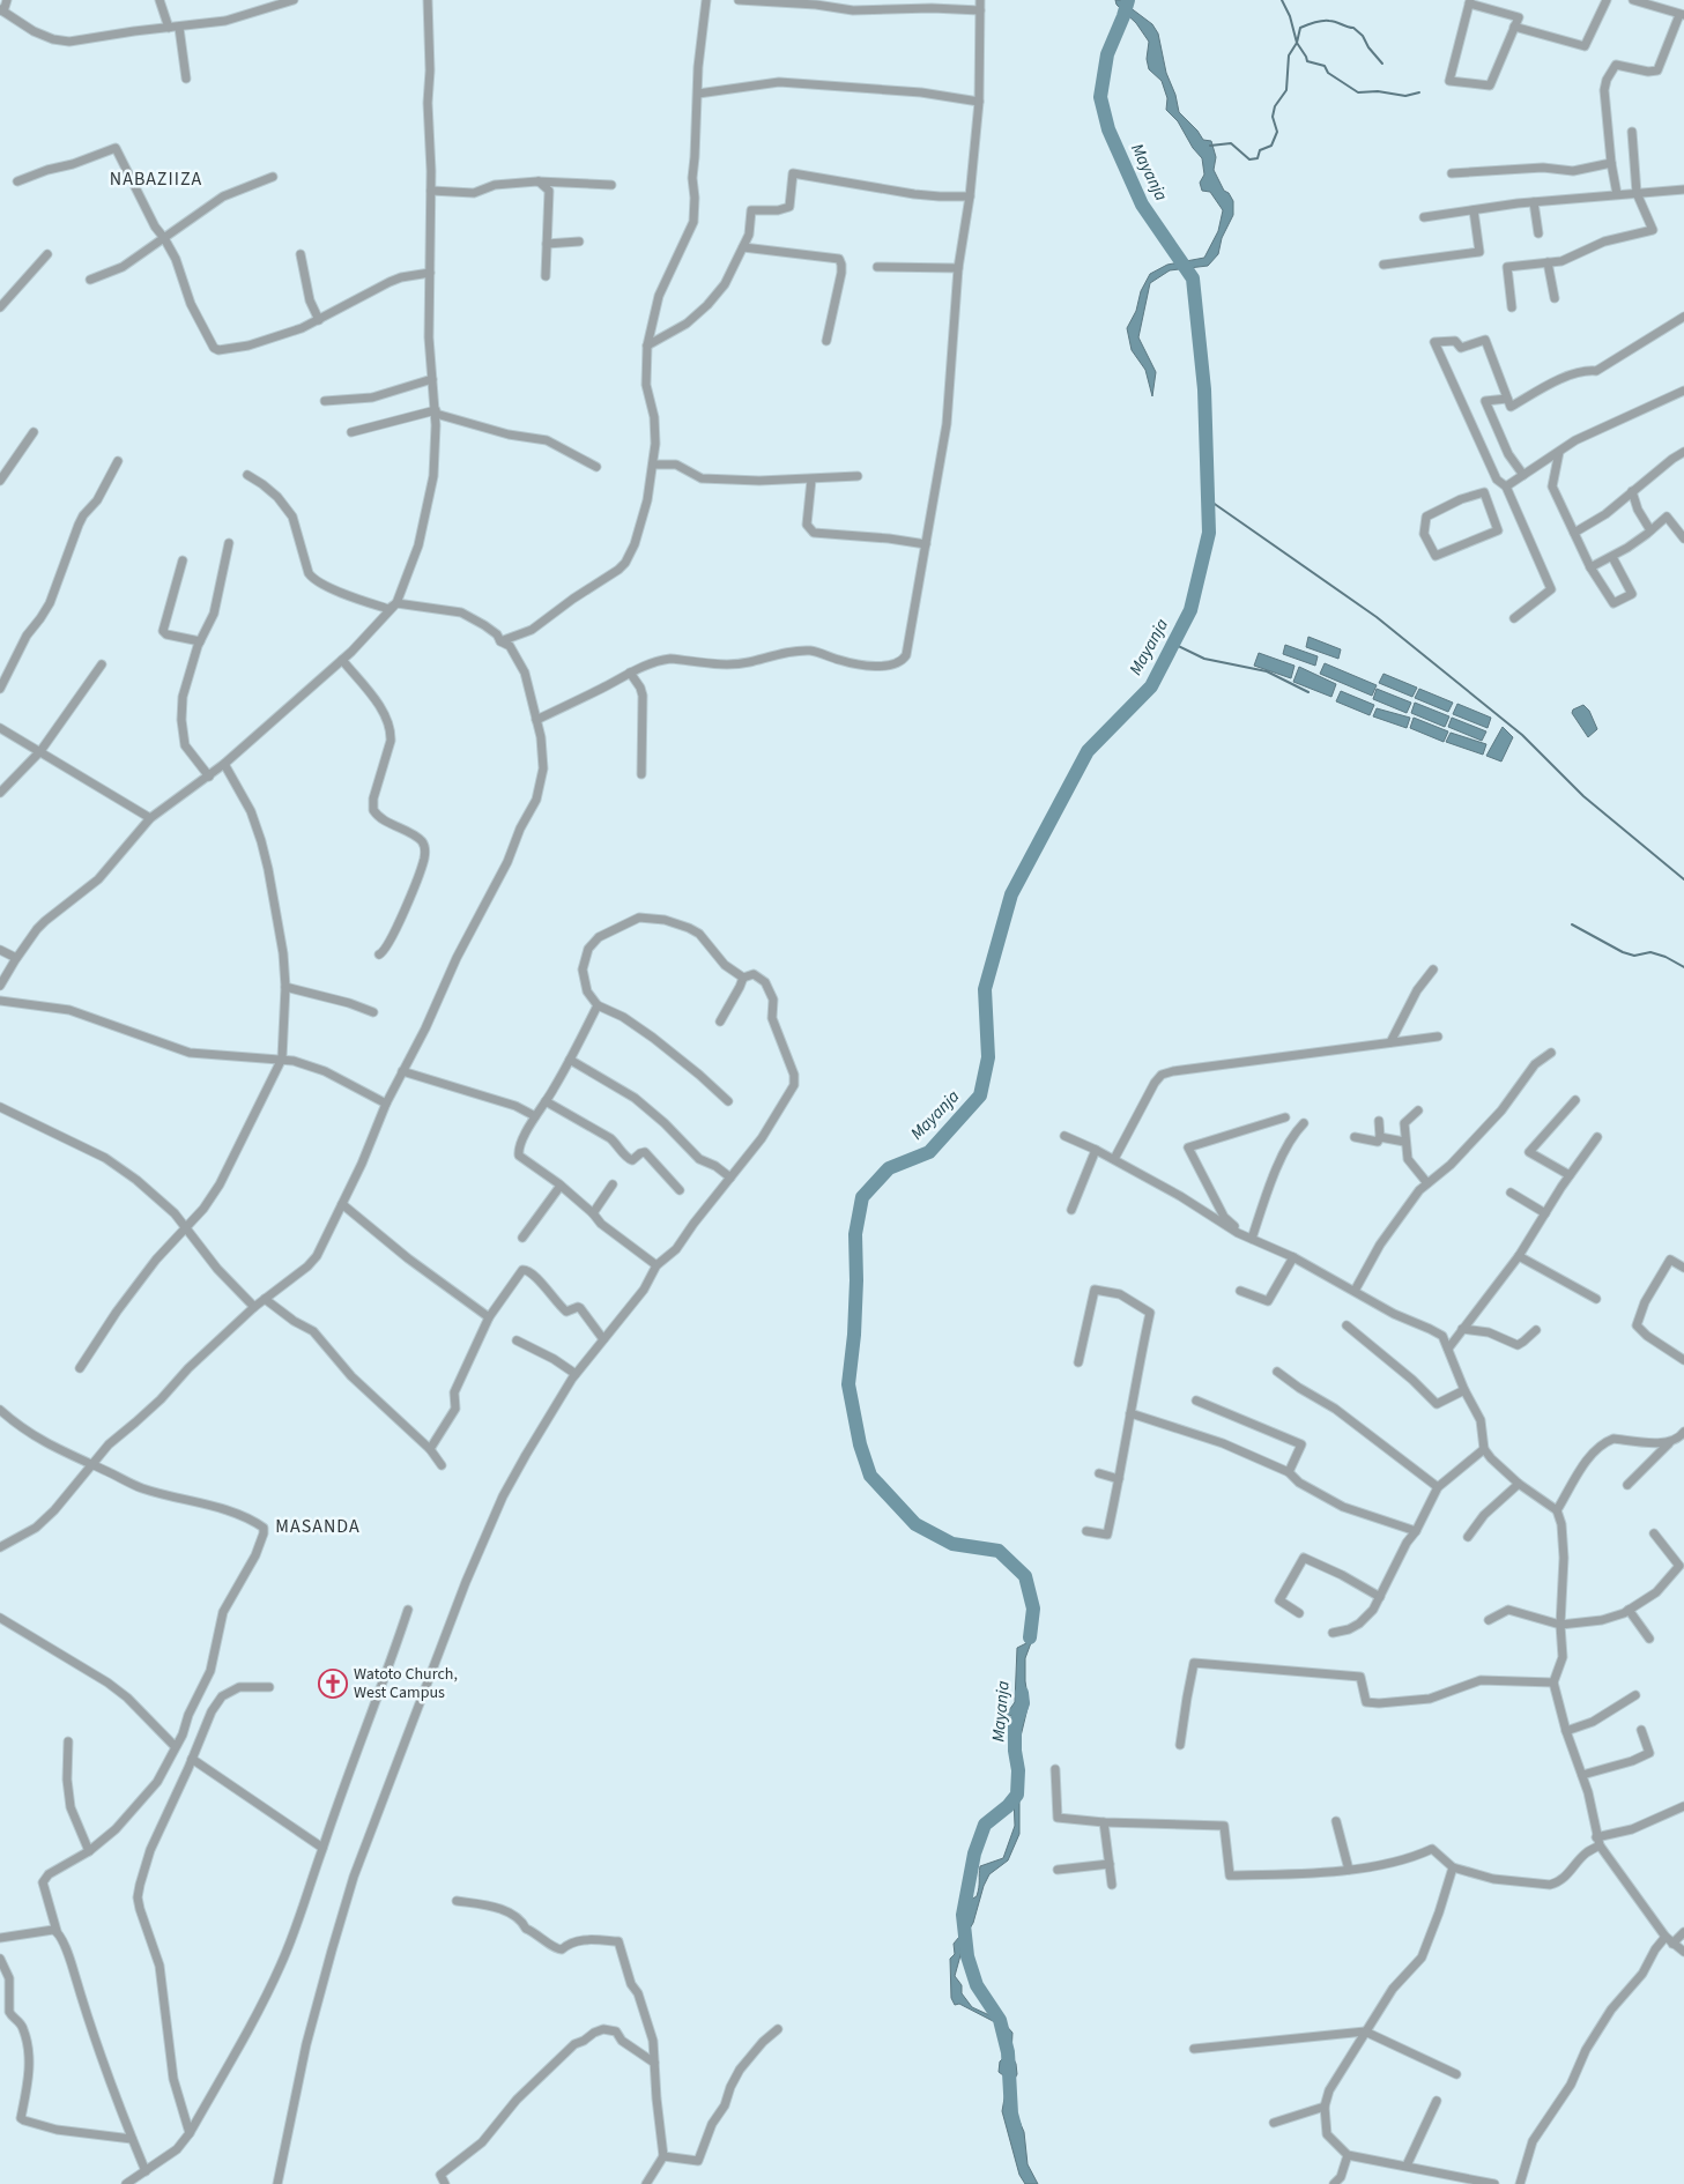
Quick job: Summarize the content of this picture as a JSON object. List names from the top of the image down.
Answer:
{
  "districts": ["NABAZIIZA", "MASANDA"],
  "water": ["Mayanja"],
  "places": {
    "church": ["Watoto Church, West Campus"]
  }
}
